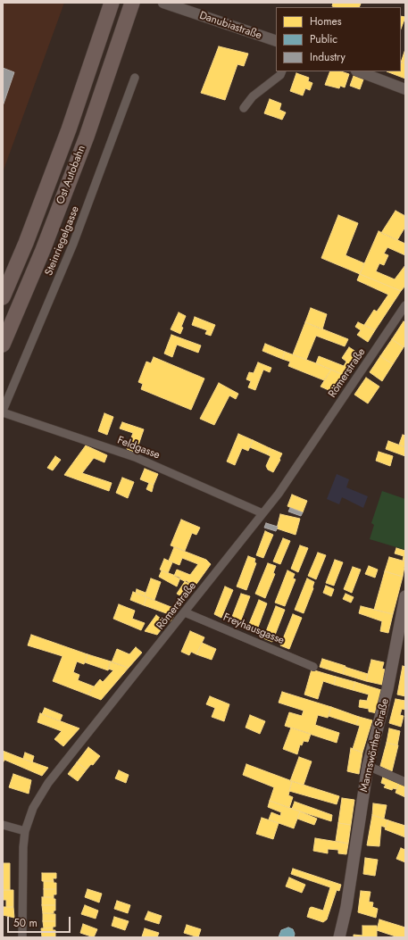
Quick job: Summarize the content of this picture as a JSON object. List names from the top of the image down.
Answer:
{
  "streets": {
    "highway": ["Ost Autobahn"],
    "main road": ["Mannswörther Straße"],
    "street": [
      "Danubiastraße",
      "Steinriegelgasse",
      "Römerstraße",
      "Feldgasse",
      "Freyhausgasse"
    ]
  },
  "crossings": [
    ["Steinriegelgasse", "Feldgasse"],
    ["Römerstraße", "Feldgasse"],
    ["Römerstraße", "Freyhausgasse"]
  ],
  "legend": ["Homes", "Public", "Industry"],
  "scale_bar": "50 m"
}
